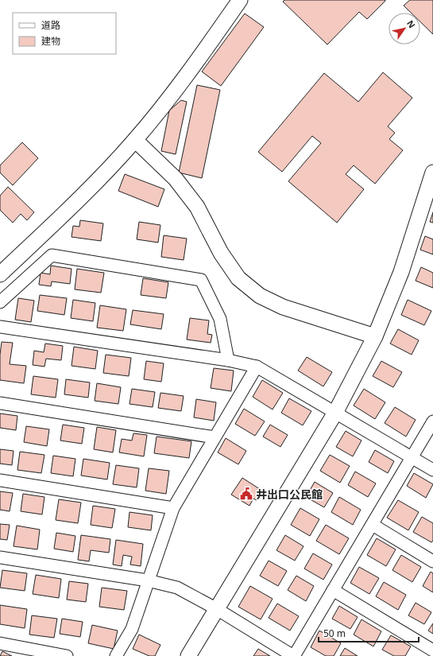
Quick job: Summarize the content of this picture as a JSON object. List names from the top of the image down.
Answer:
{
  "places": {
    "public building": ["井出口公民館"]
  },
  "legend": ["道路", "建物"],
  "scale_bar": "50 m",
  "north": "top right"
}
